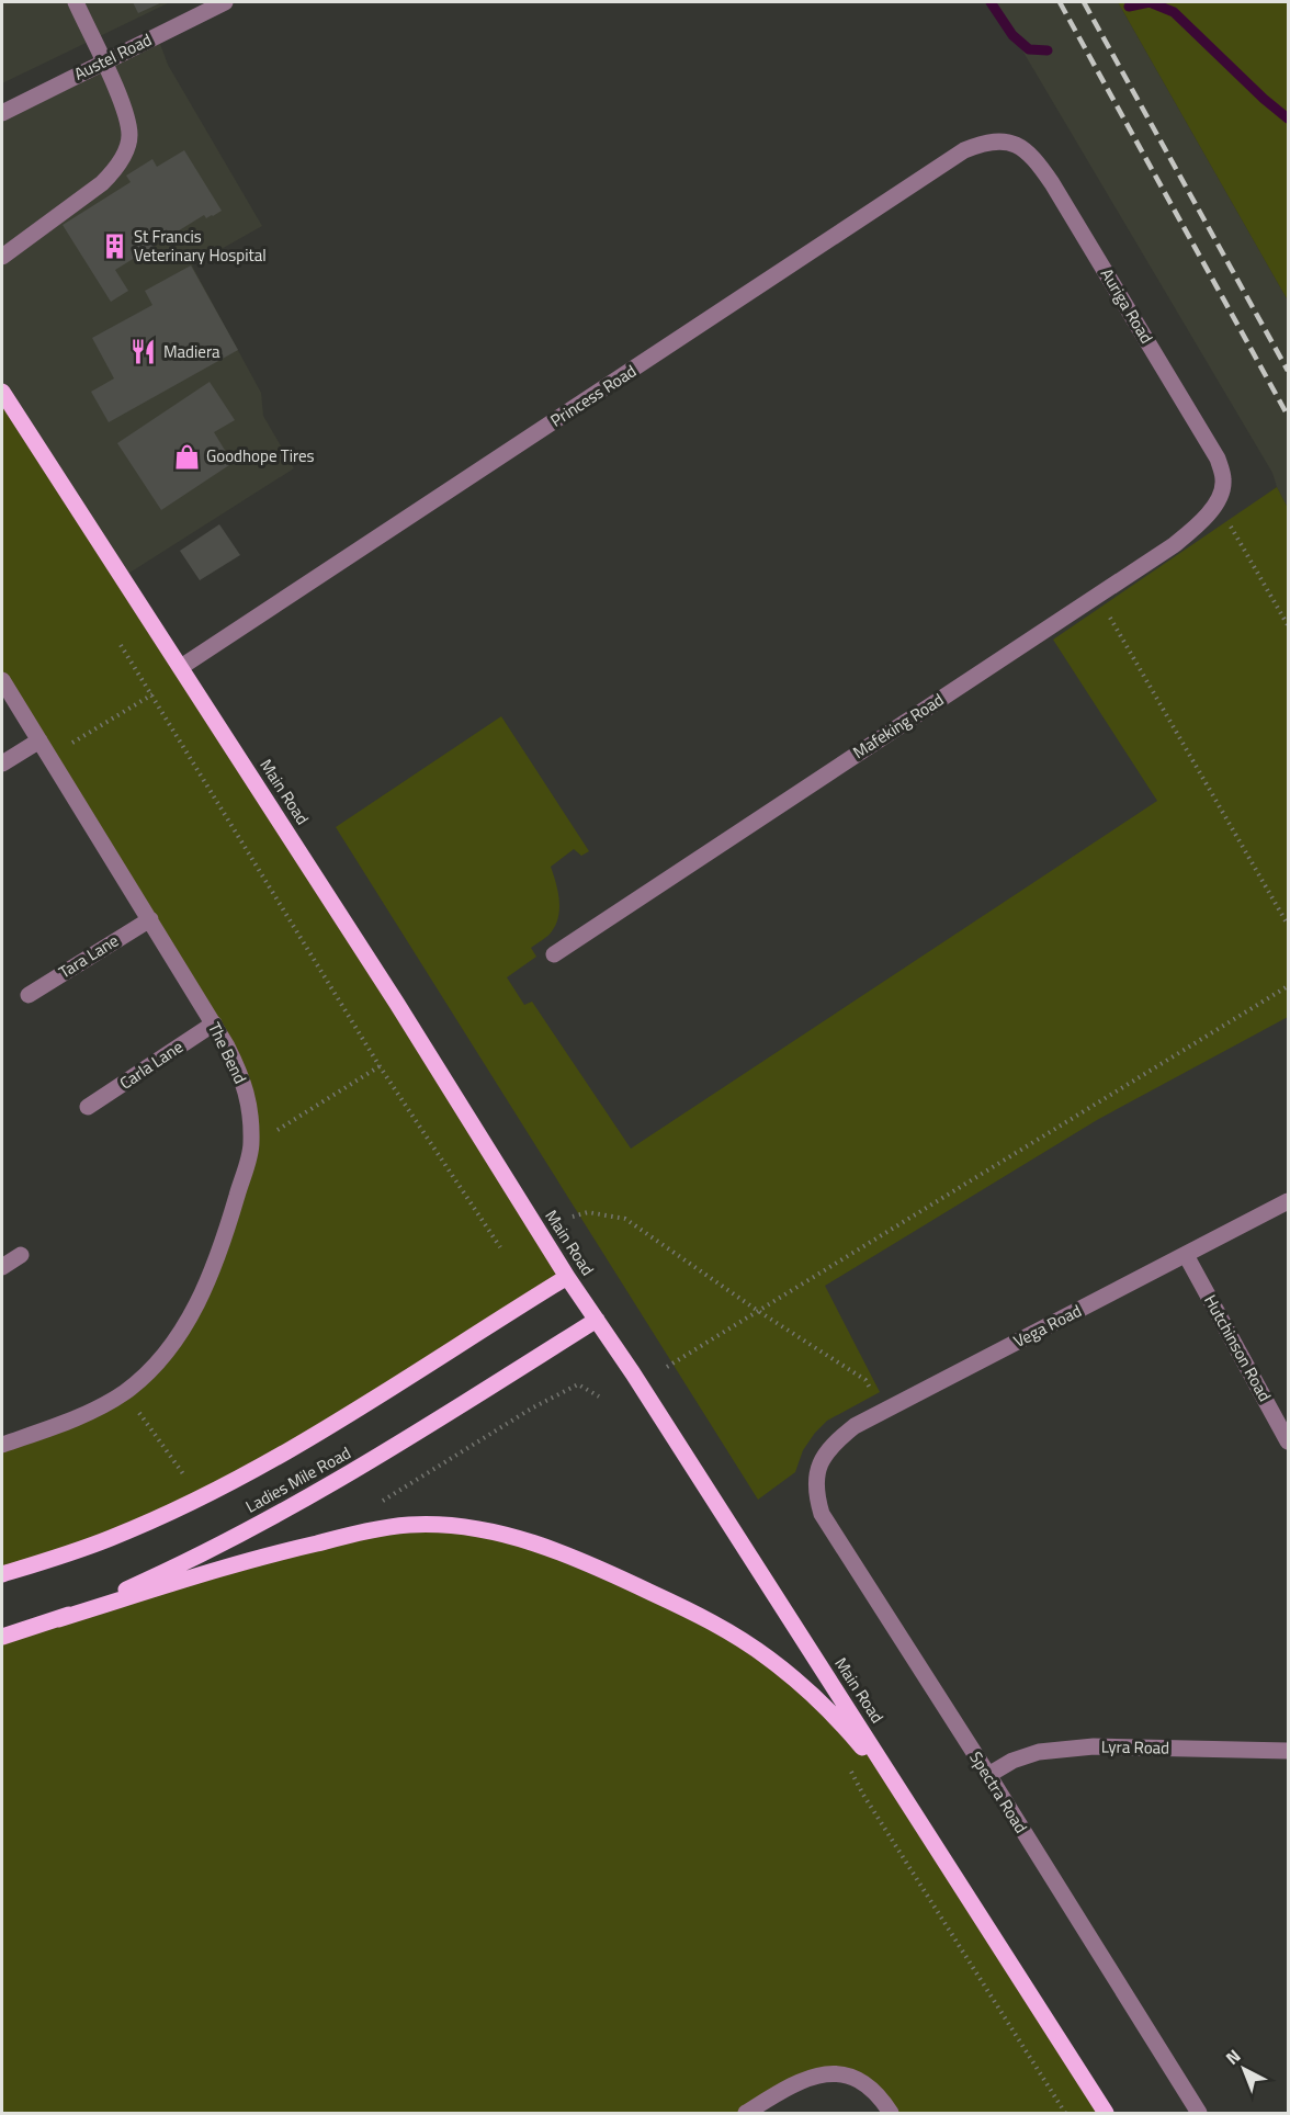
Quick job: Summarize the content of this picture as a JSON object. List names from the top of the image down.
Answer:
{
  "streets": {
    "main road": ["Main Road", "Ladies Mile Road"],
    "street": [
      "Austel Road",
      "Auriga Road",
      "Princess Road",
      "Mafeking Road",
      "Tara Lane",
      "The Bend",
      "Carla Lane",
      "Vega Road",
      "Hutchinson Road",
      "Lyra Road",
      "Spectra Road"
    ]
  },
  "crossings": [
    ["Auriga Road", "Princess Road"],
    ["Auriga Road", "Mafeking Road"],
    ["Princess Road", "Main Road"],
    ["Main Road", "Ladies Mile Road"],
    ["Tara Lane", "The Bend"],
    ["The Bend", "Carla Lane"],
    ["Vega Road", "Hutchinson Road"],
    ["Vega Road", "Spectra Road"],
    ["Lyra Road", "Spectra Road"]
  ],
  "places": {
    "building": ["St Francis Veterinary Hospital"],
    "restaurant": ["Madiera"],
    "shop": ["Goodhope Tires"]
  },
  "north": "top left"
}
